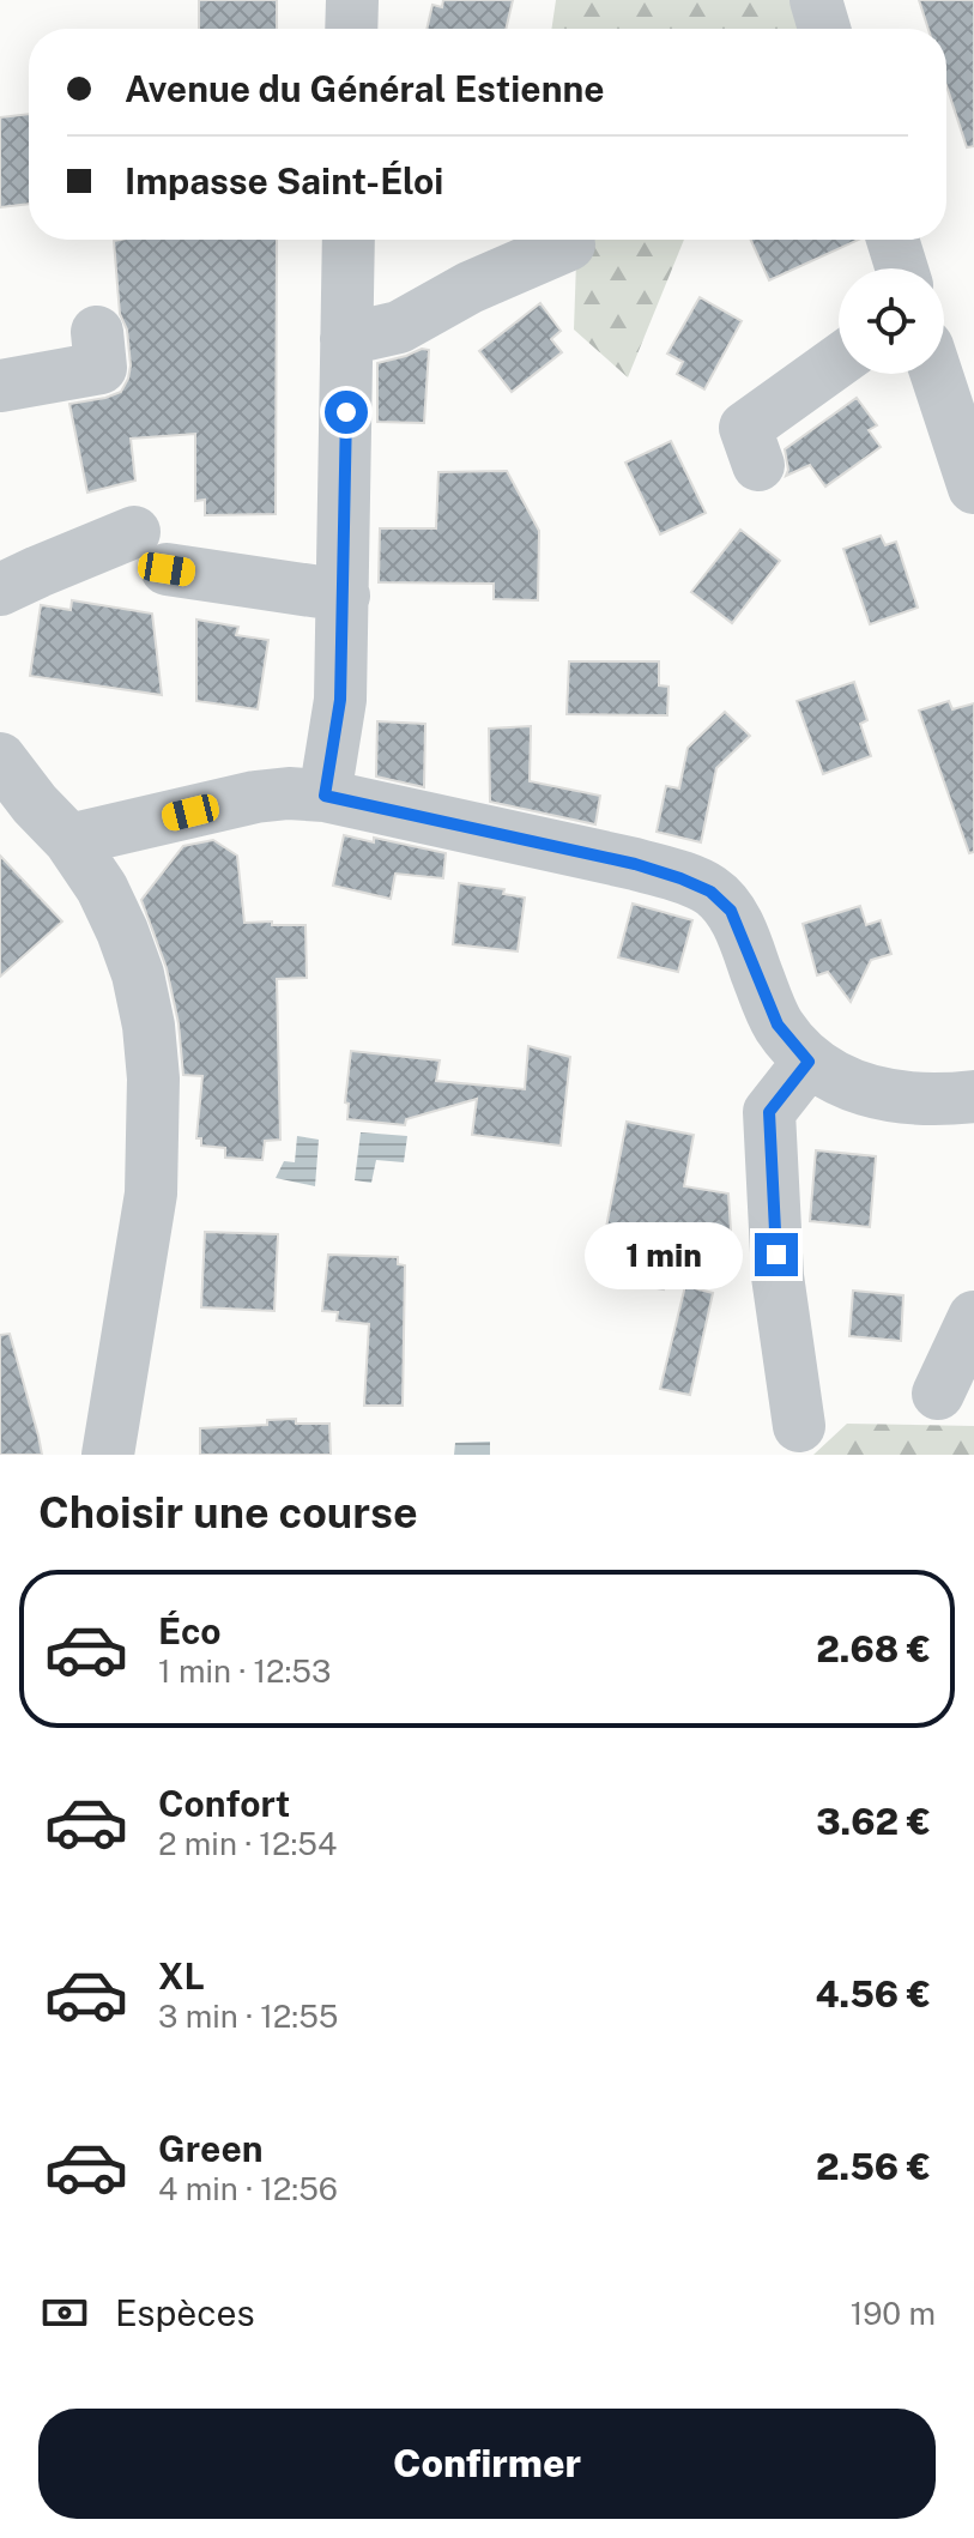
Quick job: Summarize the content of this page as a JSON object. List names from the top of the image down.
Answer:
{
  "page": {
    "banner": ["Avenue du Général Estienne", "Impasse Saint-Éloi"],
    "bubble": "1 min",
    "heading": "Choisir une course",
    "list": [
      {
        "name": "Éco",
        "note": "1 min · 12:53",
        "value": "2.68 €"
      },
      {
        "name": "Confort",
        "note": "2 min · 12:54",
        "value": "3.62 €"
      },
      {
        "name": "XL",
        "note": "3 min · 12:55",
        "value": "4.56 €"
      },
      {
        "name": "Green",
        "note": "4 min · 12:56",
        "value": "2.56 €"
      }
    ],
    "pay": ["Espèces", "190 m"],
    "buttons": "Confirmer"
  }
}
